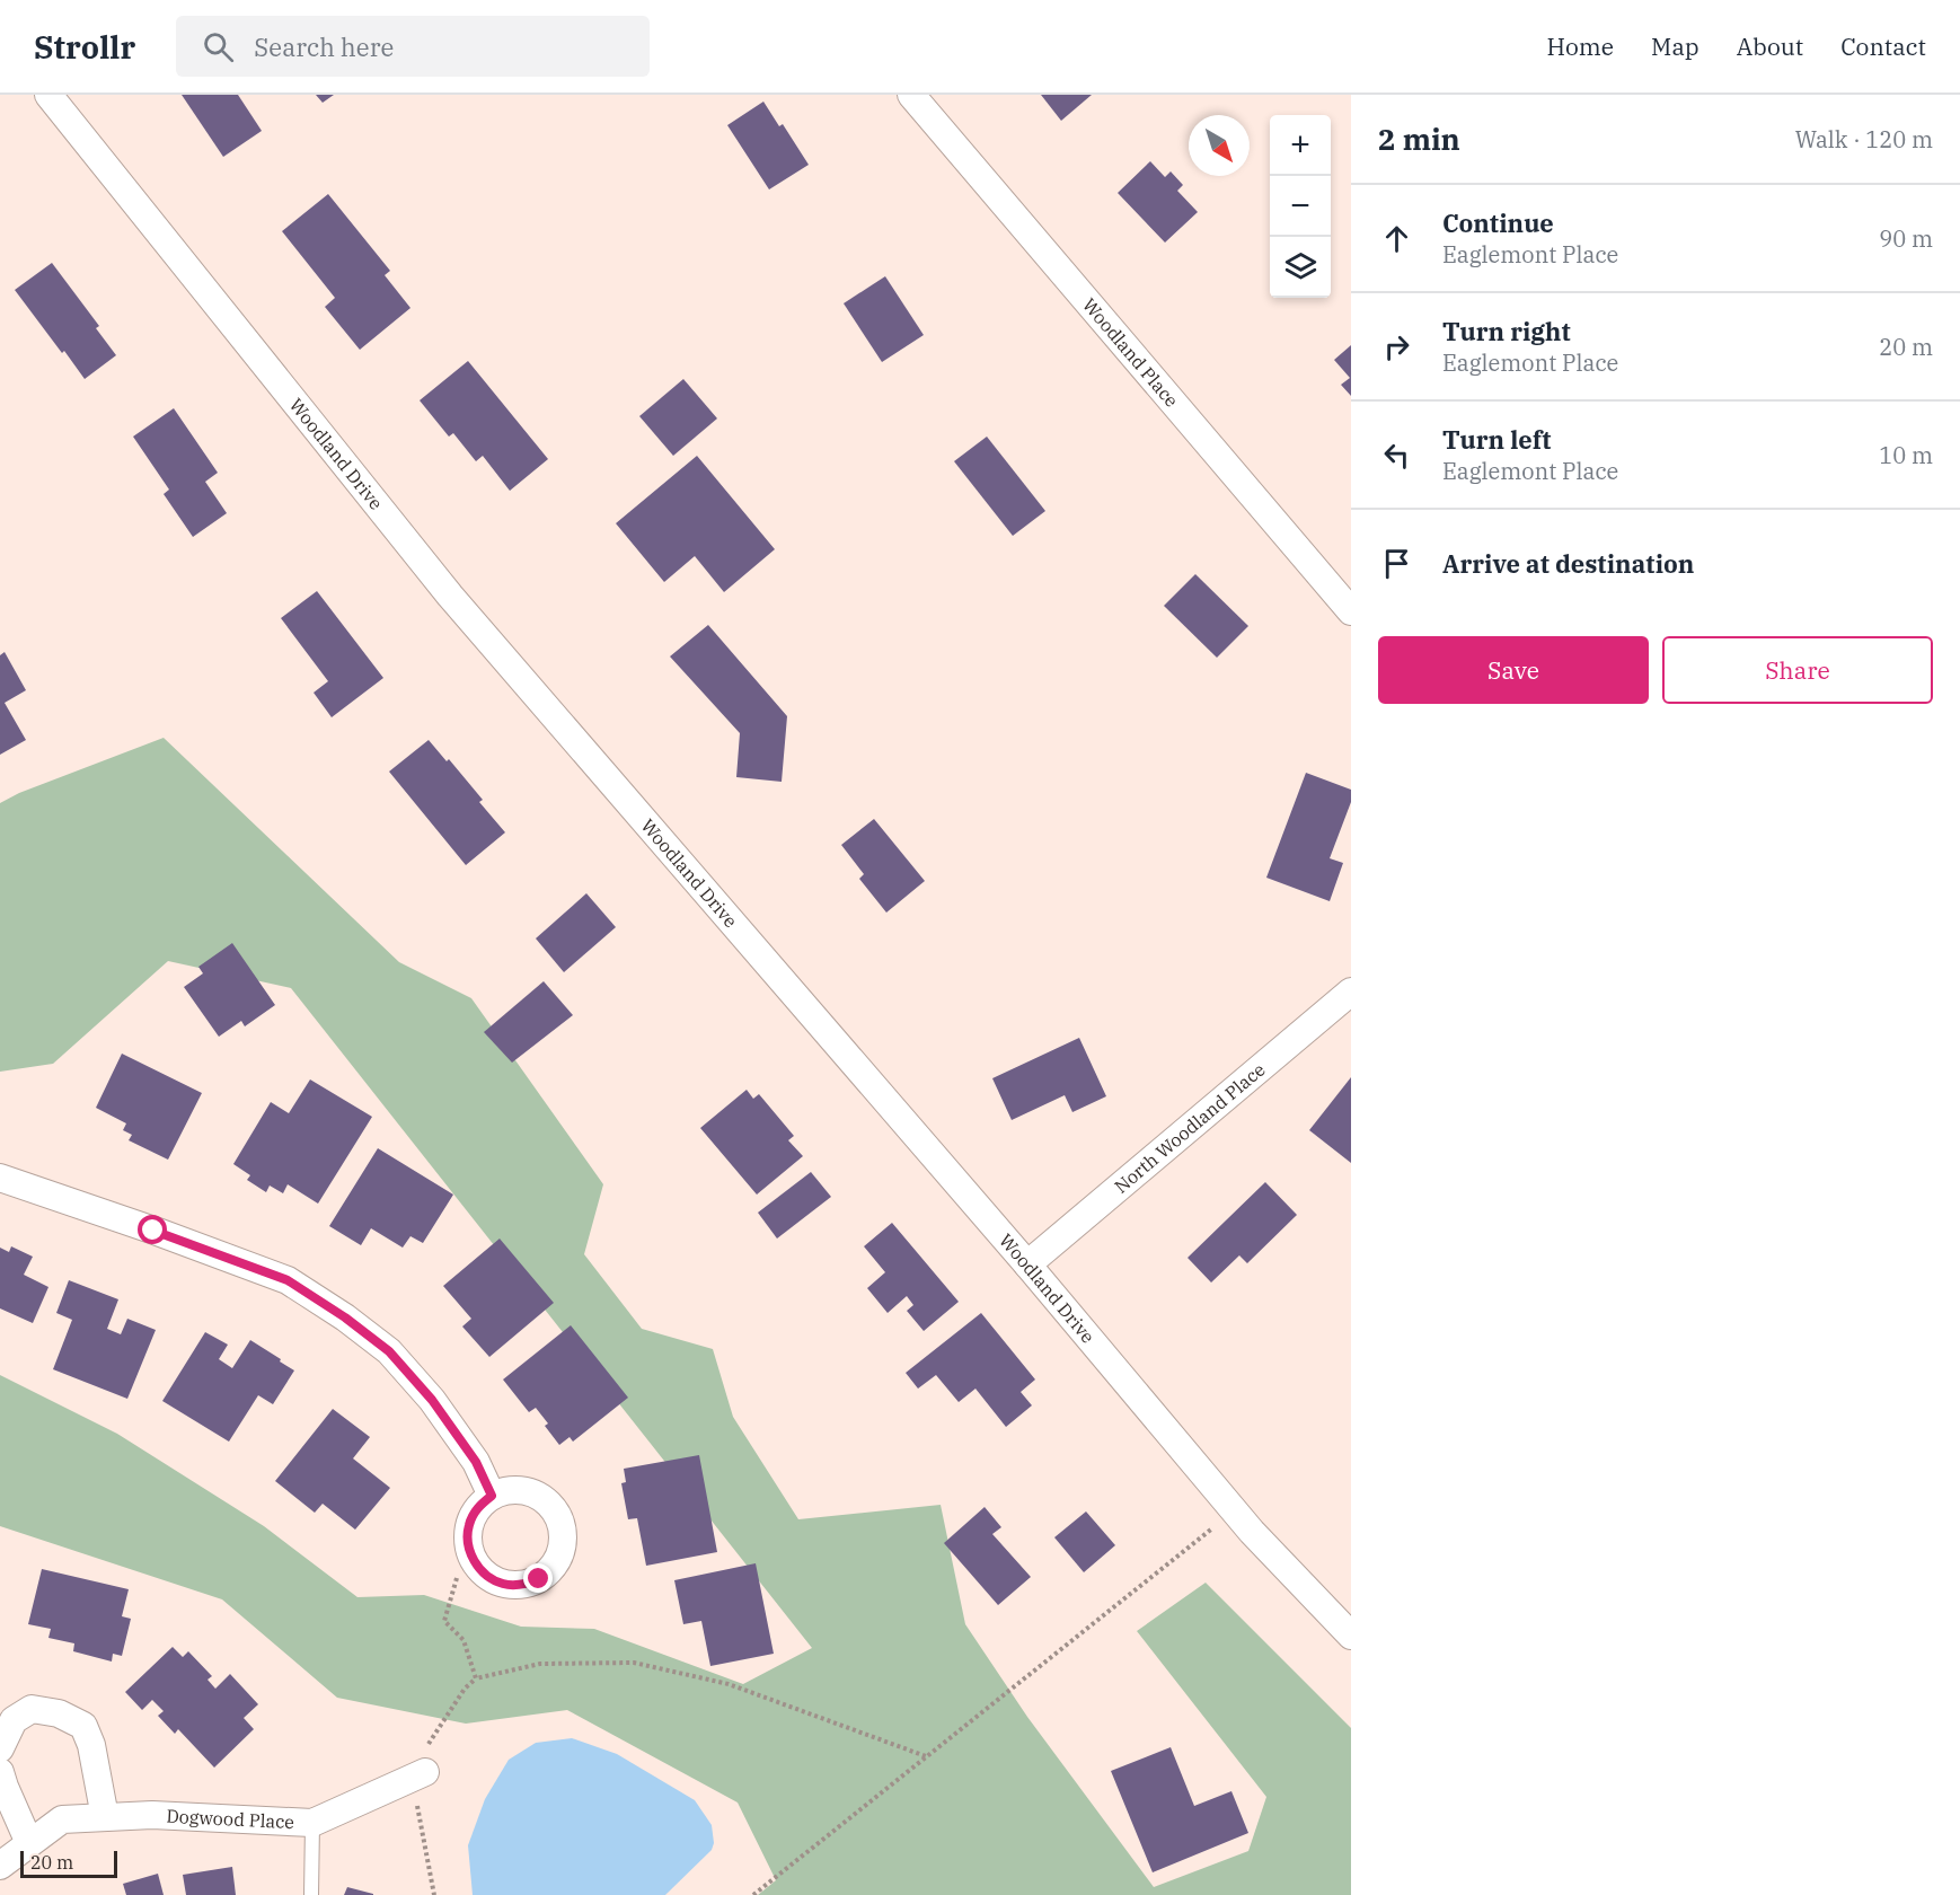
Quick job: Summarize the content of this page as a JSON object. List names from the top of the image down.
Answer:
{
  "streets": {
    "street": [
      "Woodland Place",
      "Woodland Drive",
      "North Woodland Place",
      "Dogwood Place"
    ]
  },
  "crossings": [
    ["Woodland Drive", "North Woodland Place"]
  ],
  "scale_bar": "20 m",
  "north": "bottom right",
  "page": {
    "header": "Strollr",
    "search": "Search here",
    "nav": [
      "Home",
      "Map",
      "About",
      "Contact"
    ],
    "heading": ["2 min", "Walk · 120 m"],
    "map_buttons": ["+", "−"],
    "list": [
      ["Continue", "Eaglemont Place", "90 m"],
      ["Turn right", "Eaglemont Place", "20 m"],
      ["Turn left", "Eaglemont Place", "10 m"],
      "Arrive at destination"
    ],
    "buttons": ["Save", "Share"],
    "scale": "20 m"
  }
}
